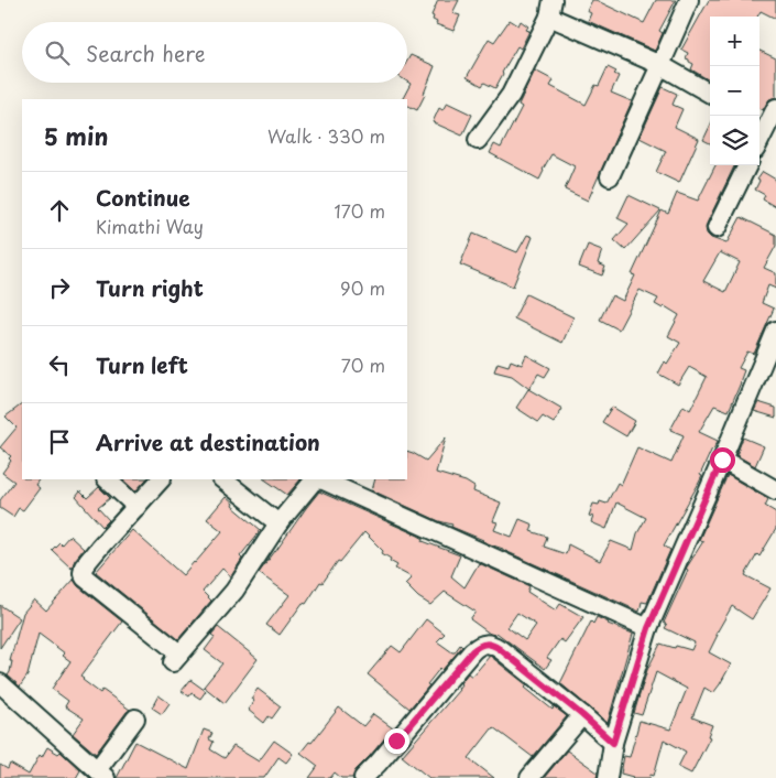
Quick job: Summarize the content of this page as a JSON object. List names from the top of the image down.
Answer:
{
  "page": {
    "map_buttons": ["+", "−"],
    "search": "Search here",
    "heading": ["5 min", "Walk · 330 m"],
    "list": [
      ["Continue", "Kimathi Way", "170 m"],
      ["Turn right", "90 m"],
      ["Turn left", "70 m"],
      "Arrive at destination"
    ]
  }
}
